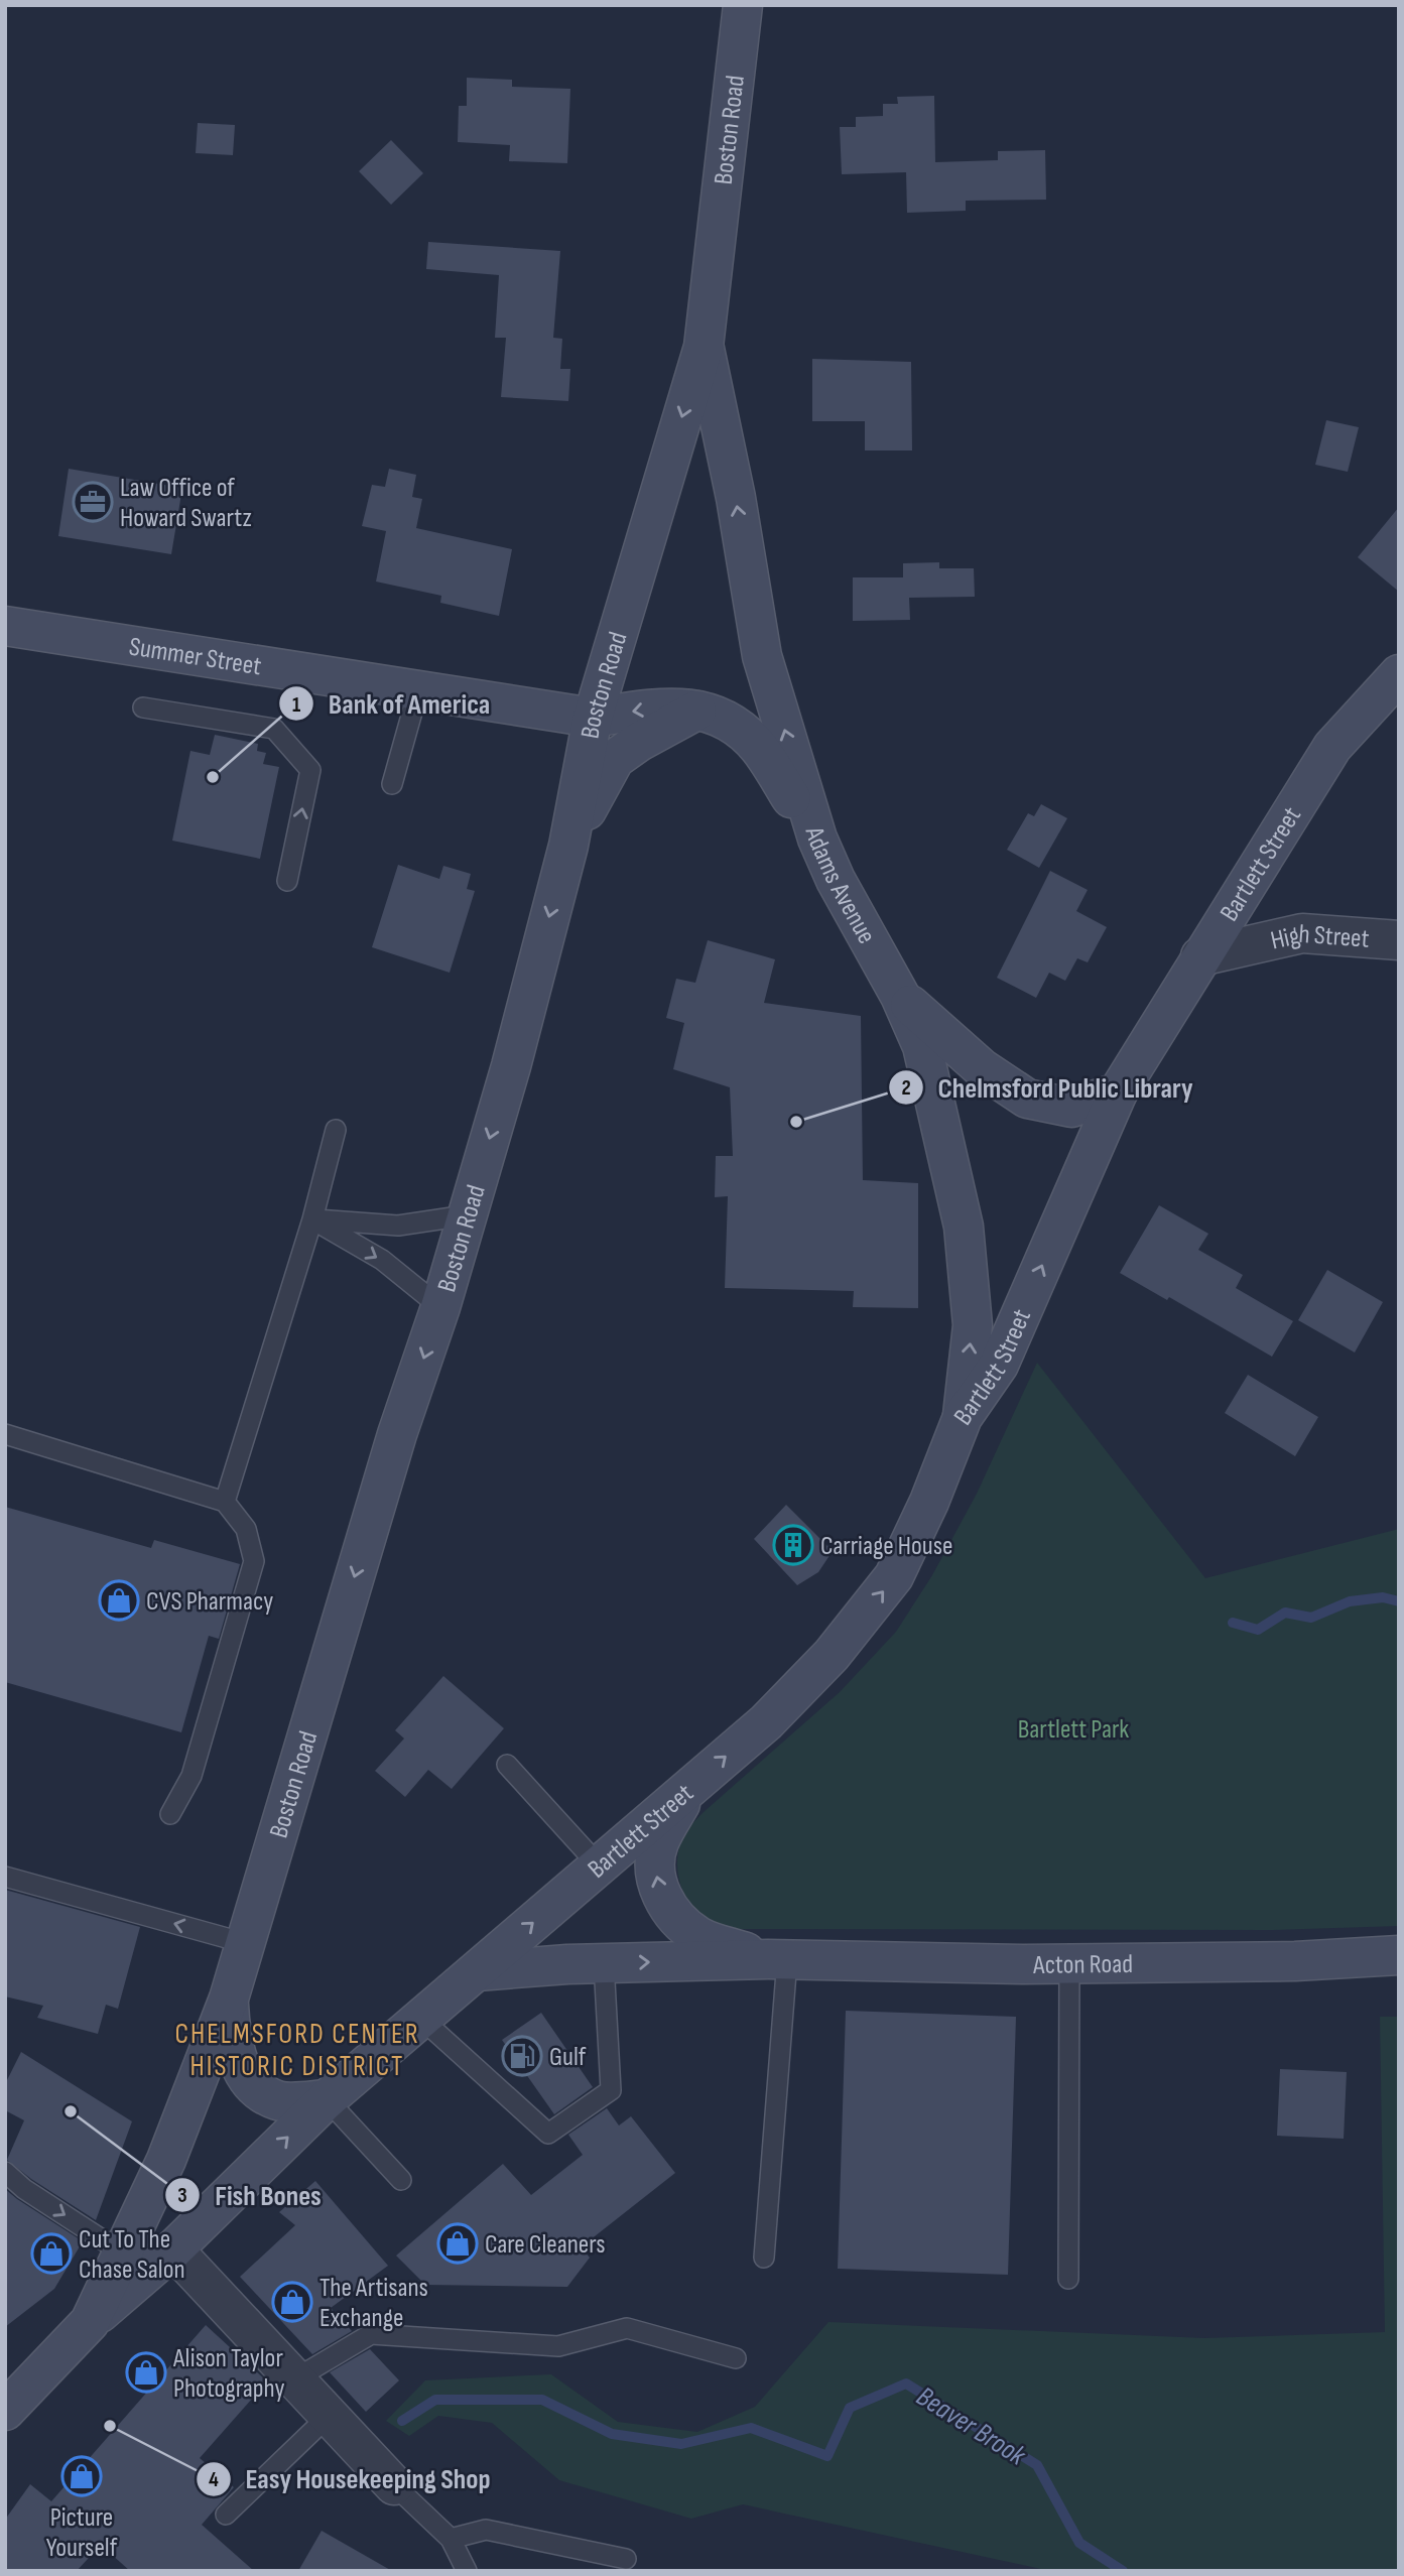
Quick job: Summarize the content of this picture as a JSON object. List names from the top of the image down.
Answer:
{
  "streets": {
    "main road": [
      "Boston Road",
      "Summer Street",
      "Bartlett Street",
      "Adams Avenue",
      "Acton Road"
    ],
    "street": ["High Street"]
  },
  "crossings": [
    ["Boston Road", "Summer Street"],
    ["Boston Road", "Bartlett Street"],
    ["Boston Road", "Adams Avenue"],
    ["Summer Street", "Adams Avenue"],
    ["Bartlett Street", "Adams Avenue"],
    ["Bartlett Street", "High Street"],
    ["Bartlett Street", "Acton Road"]
  ],
  "one_way": ["Boston Road", "Bartlett Street", "Adams Avenue"],
  "districts": ["CHELMSFORD CENTER HISTORIC DISTRICT"],
  "water": ["Beaver Brook"],
  "parks": ["Bartlett Park"],
  "places": {
    "office": ["Law Office of Howard Swartz"],
    "other": [
      "Bank of America",
      "Chelmsford Public Library",
      "Fish Bones",
      "Easy Housekeeping Shop"
    ],
    "building": ["Carriage House"],
    "shop": [
      "CVS Pharmacy",
      "Care Cleaners",
      "Cut To The Chase Salon",
      "The Artisans Exchange",
      "Alison Taylor Photography",
      "Picture Yourself"
    ],
    "fuel station": ["Gulf"]
  }
}
